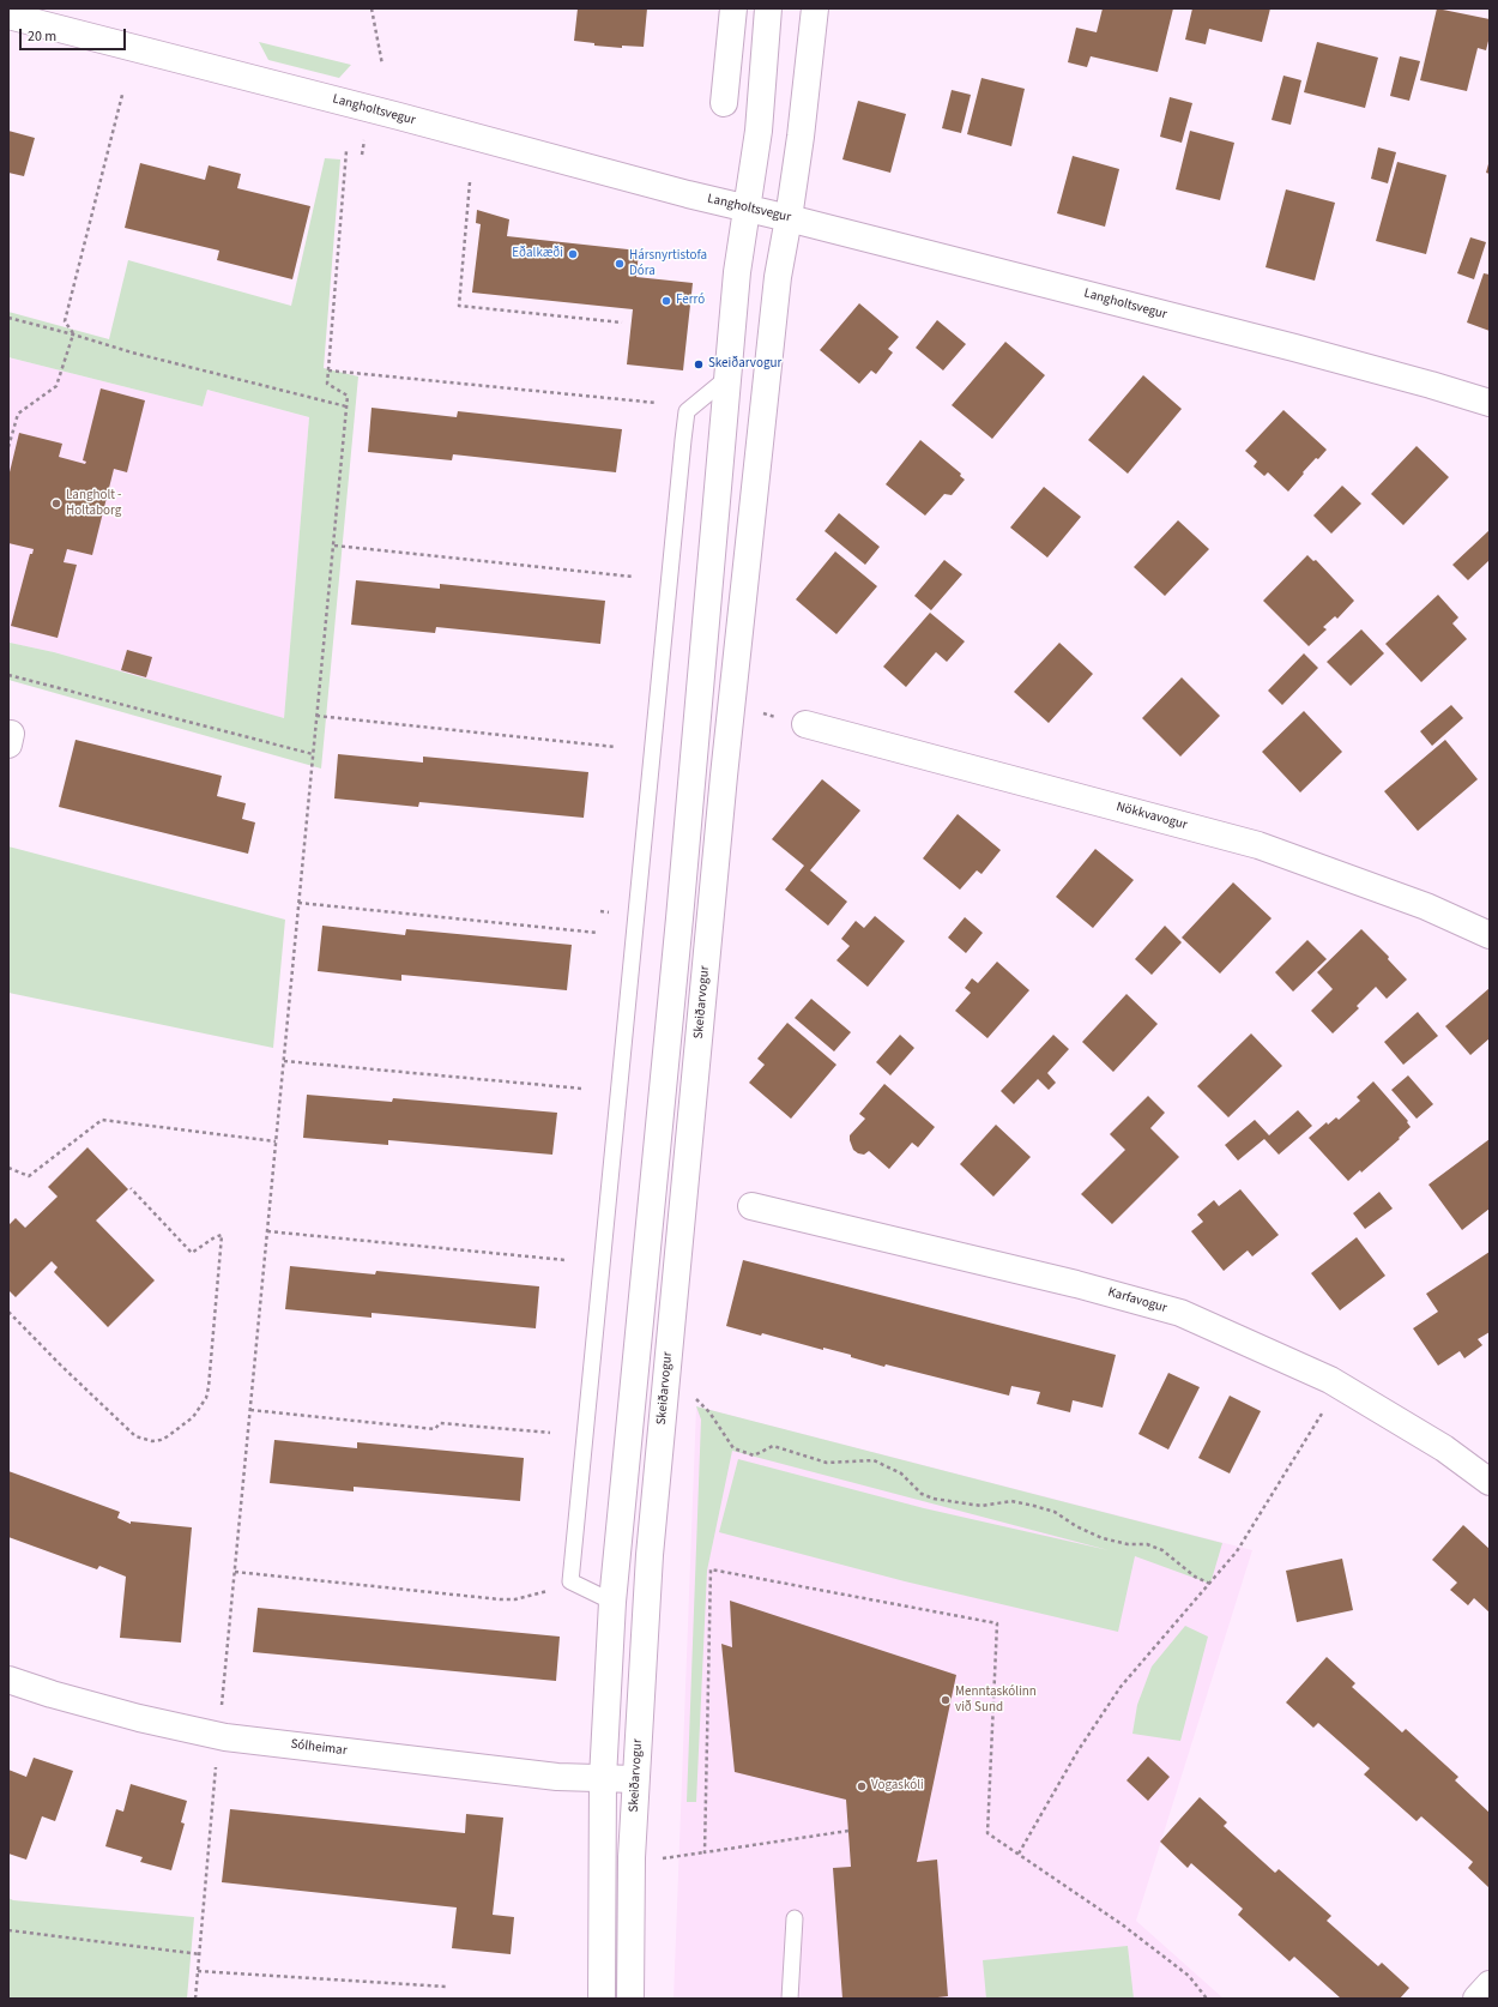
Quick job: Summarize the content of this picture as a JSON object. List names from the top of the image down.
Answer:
{
  "streets": {
    "street": [
      "Langholtsvegur",
      "Nökkvavogur",
      "Skeiðarvogur",
      "Karfavogur",
      "Sólheimar"
    ]
  },
  "crossings": [
    ["Langholtsvegur", "Skeiðarvogur"],
    ["Skeiðarvogur", "Sólheimar"]
  ],
  "places": [
    "Eðalkæði",
    "Hársnyrtistofa Dóra",
    "Ferró",
    "Skeiðarvogur",
    "Langholt - Holtaborg",
    "Menntaskólinn við Sund",
    "Vogaskóli"
  ],
  "scale_bar": "20 m"
}
